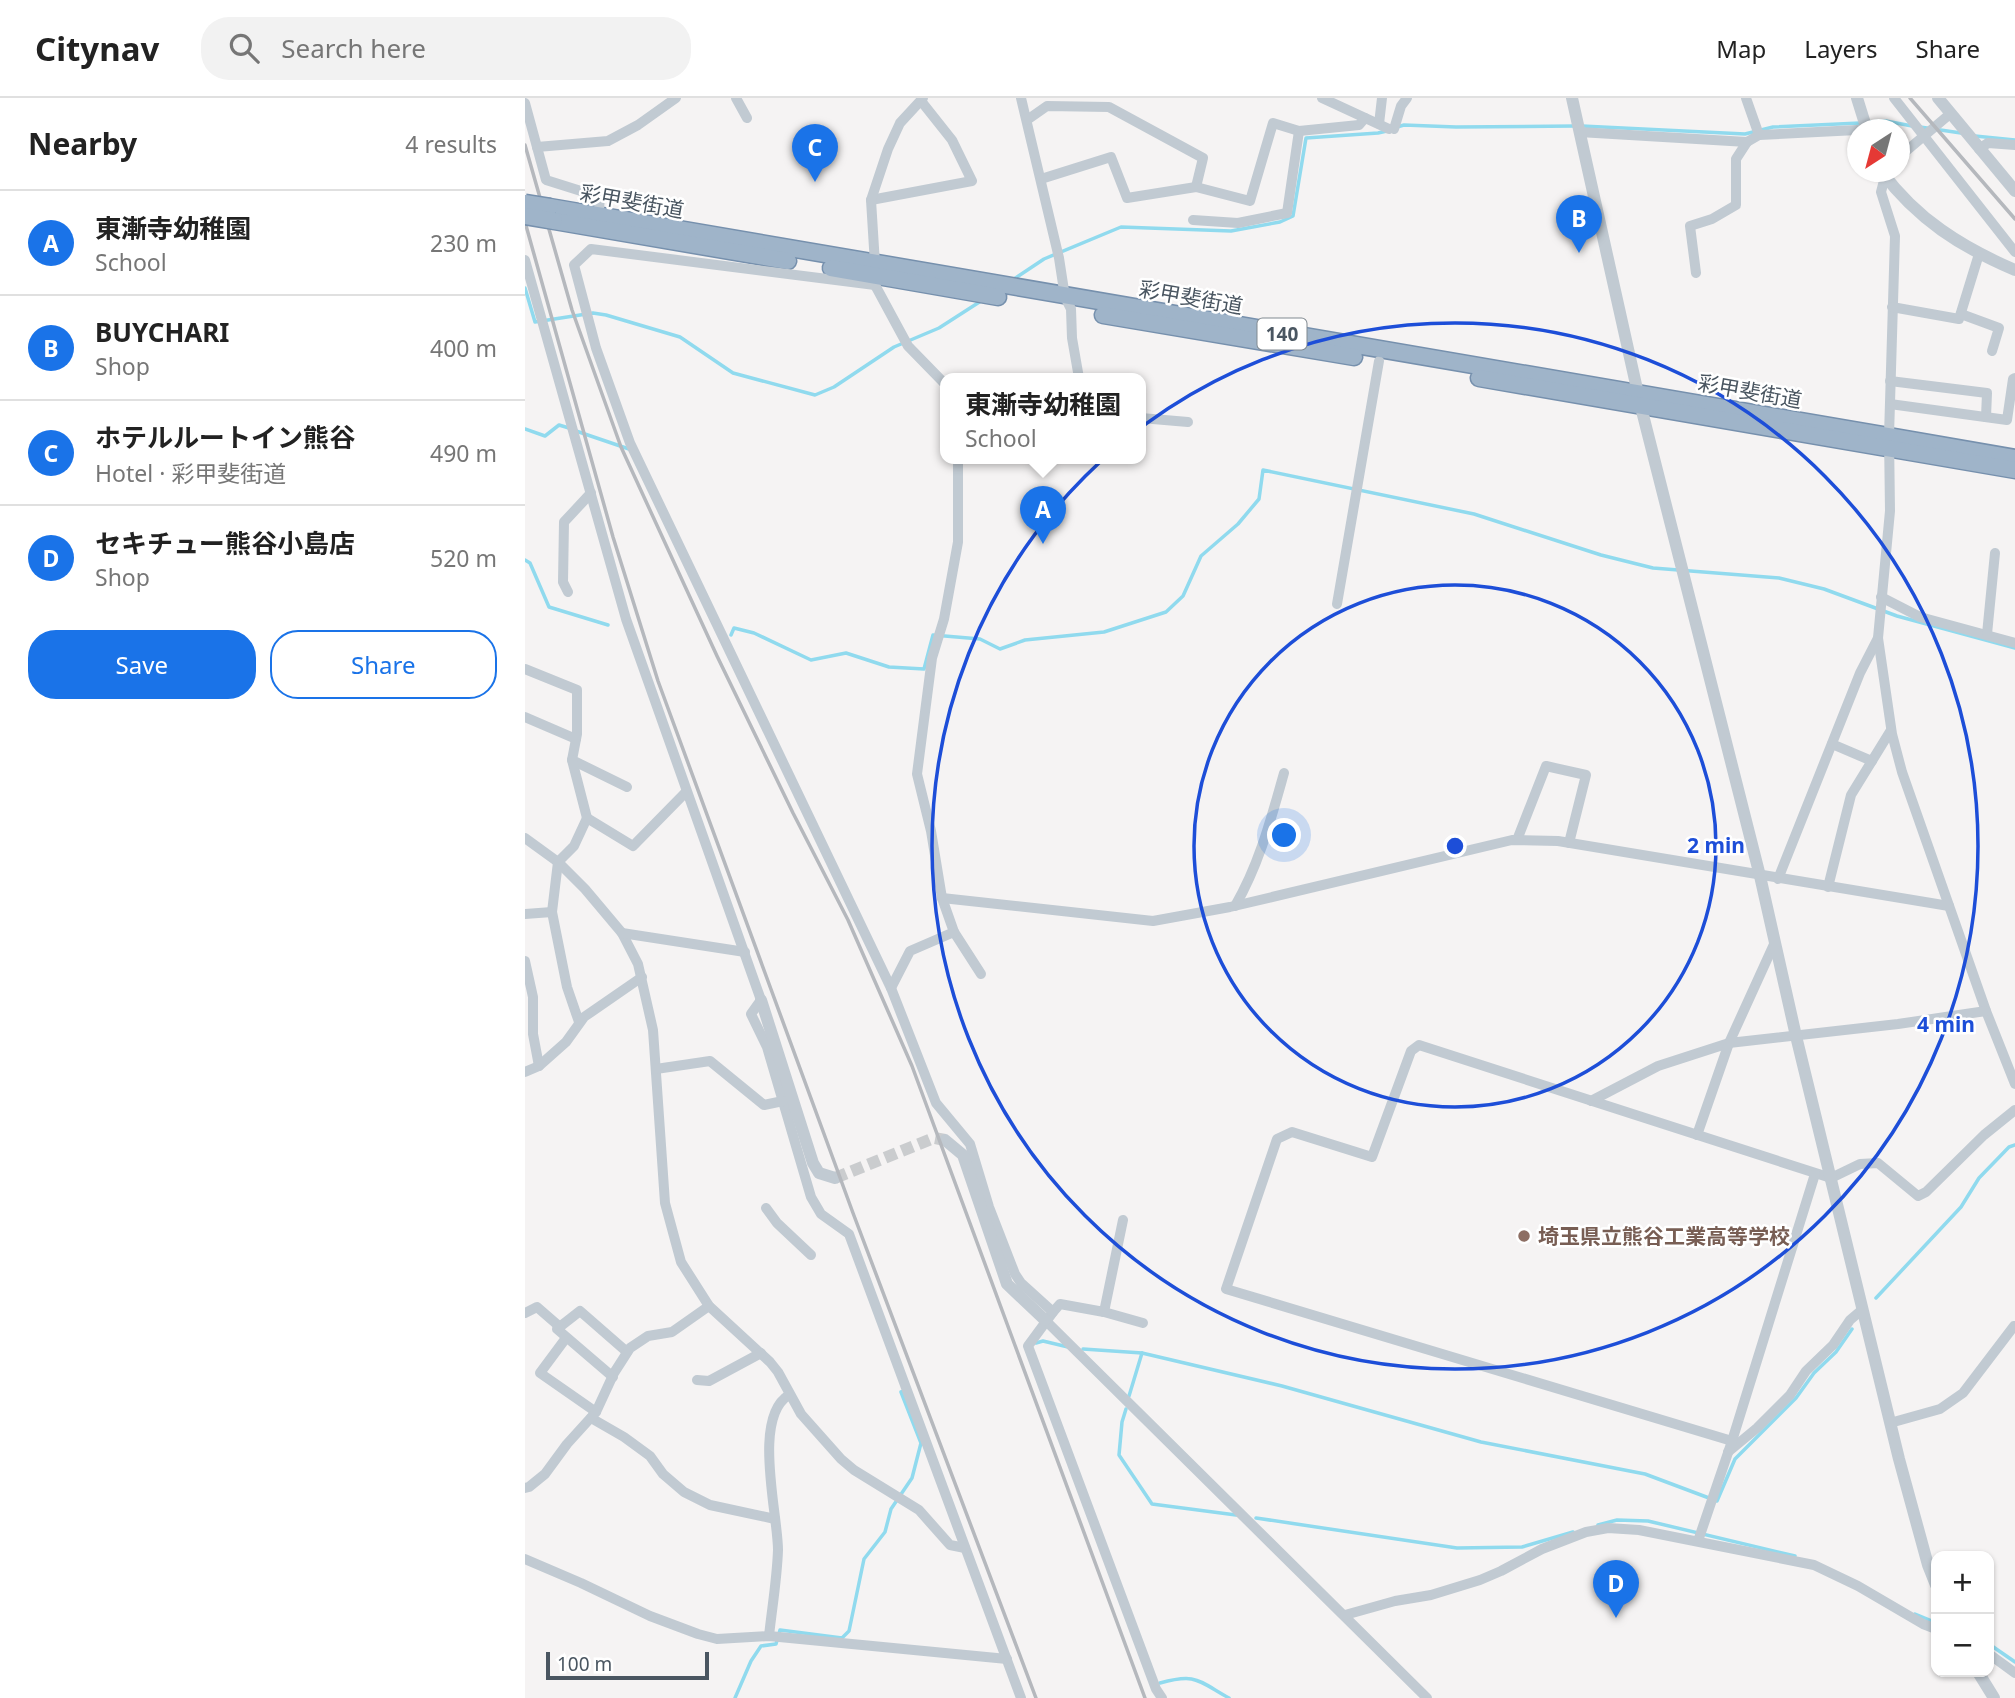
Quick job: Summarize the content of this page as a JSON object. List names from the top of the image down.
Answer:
{
  "streets": {
    "highway": ["彩甲斐街道", "140"]
  },
  "places": ["埼玉県立熊谷工業高等学校"],
  "scale_bar": "100 m",
  "north": "bottom left",
  "page": {
    "header": "Citynav",
    "search": "Search here",
    "nav": ["Map", "Layers", "Share"],
    "heading": ["Nearby", "4 results"],
    "pins": [
      "C",
      "B",
      "A",
      "D"
    ],
    "list": [
      {
        "mark": "A",
        "name": "東漸寺幼稚園",
        "note": "School",
        "value": "230 m"
      },
      {
        "mark": "B",
        "name": "BUYCHARI",
        "note": "Shop",
        "value": "400 m"
      },
      {
        "mark": "C",
        "name": "ホテルルートイン熊谷",
        "note": "Hotel · 彩甲斐街道",
        "value": "490 m"
      },
      {
        "mark": "D",
        "name": "セキチュー熊谷小島店",
        "note": "Shop",
        "value": "520 m"
      }
    ],
    "popup": ["東漸寺幼稚園", "School"],
    "buttons": ["Save", "Share"],
    "map_buttons": ["+", "−"],
    "scale": "100 m"
  },
  "rings": ["2 min", "4 min"]
}
